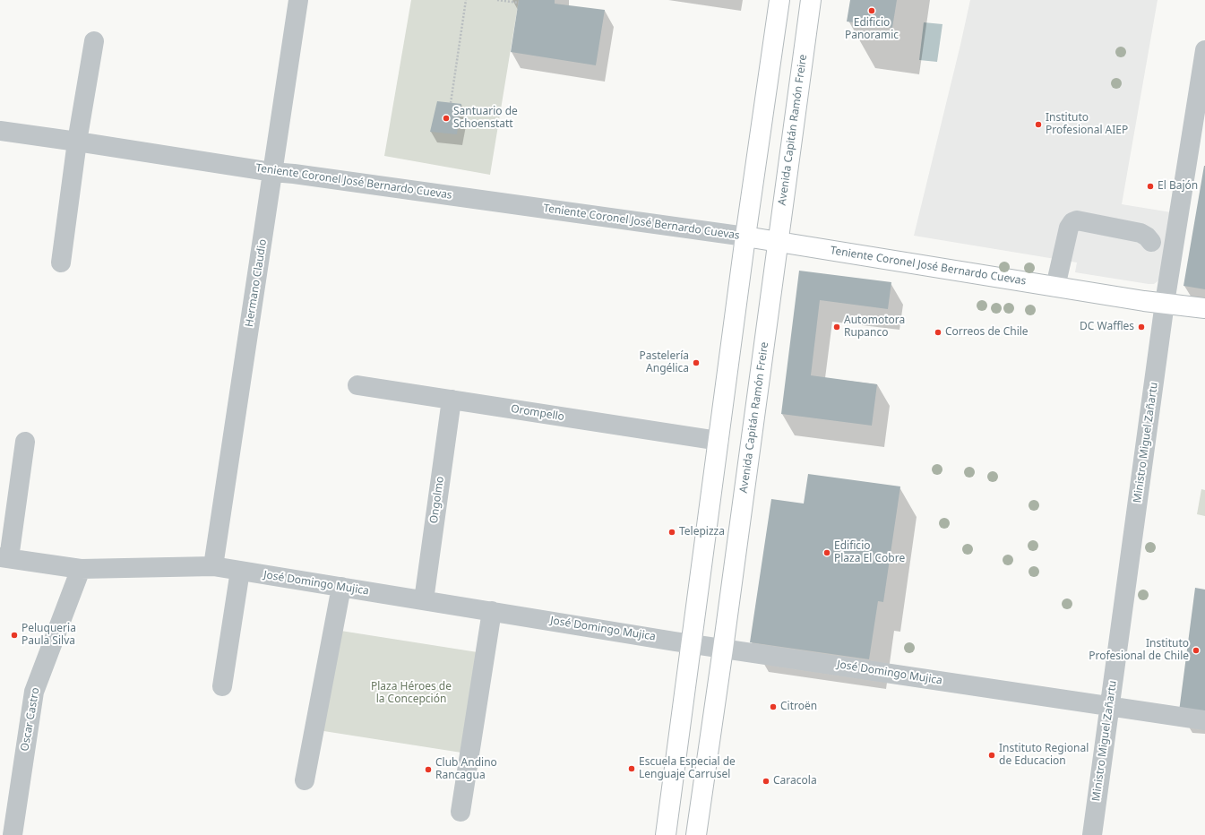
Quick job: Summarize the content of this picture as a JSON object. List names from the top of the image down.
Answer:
{
  "streets": {
    "main road": ["Avenida Capitán Ramón Freire", "Teniente Coronel José Bernardo Cuevas"],
    "street": [
      "Hermano Claudio",
      "Orompello",
      "Ministro Miguel Zañartu",
      "Ongolmo",
      "José Domingo Mujica",
      "Oscar Castro"
    ]
  },
  "crossings": [
    ["Avenida Capitán Ramón Freire", "Teniente Coronel José Bernardo Cuevas"],
    ["Avenida Capitán Ramón Freire", "José Domingo Mujica"],
    ["Teniente Coronel José Bernardo Cuevas", "Hermano Claudio"],
    ["Teniente Coronel José Bernardo Cuevas", "Ministro Miguel Zañartu"],
    ["Hermano Claudio", "José Domingo Mujica"],
    ["Orompello", "Ongolmo"],
    ["Ministro Miguel Zañartu", "José Domingo Mujica"],
    ["Ongolmo", "José Domingo Mujica"],
    ["José Domingo Mujica", "Oscar Castro"]
  ],
  "parks": ["Plaza Héroes de la Concepción"],
  "places": [
    "Edificio Panoramic",
    "Santuario de Schoenstatt",
    "Instituto Profesional AIEP",
    "El Bajón",
    "Automotora Rupanco",
    "DC Waffles",
    "Correos de Chile",
    "Pastelería Angélica",
    "Telepizza",
    "Edificio Plaza El Cobre",
    "Peluqueria Paula Silva",
    "Instituto Profesional de Chile",
    "Citroën",
    "Instituto Regional de Educacion",
    "Escuela Especial de Lenguaje Carrusel",
    "Club Andino Rancagua",
    "Caracola"
  ]
}
